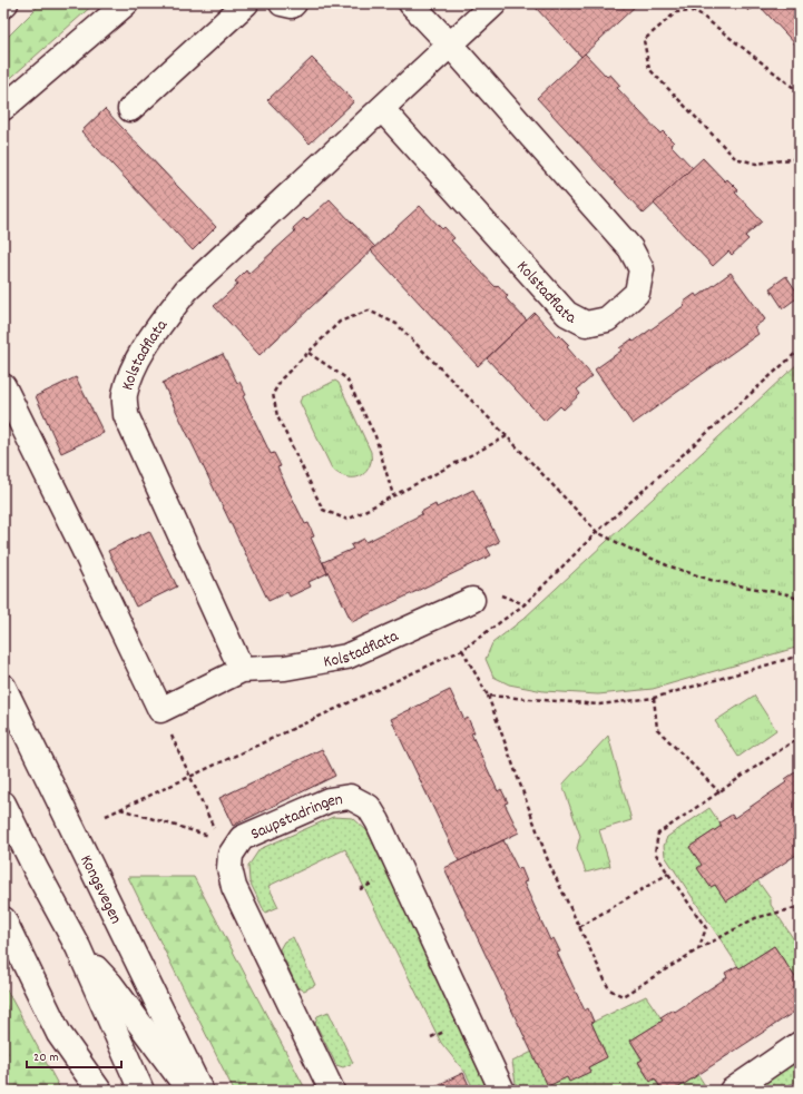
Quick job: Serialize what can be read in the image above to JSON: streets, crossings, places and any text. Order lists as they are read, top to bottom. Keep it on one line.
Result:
{"streets":{"street":["Kolstadflata","Saupstadringen","Kongsvegen"]},"scale_bar":"20 m"}
